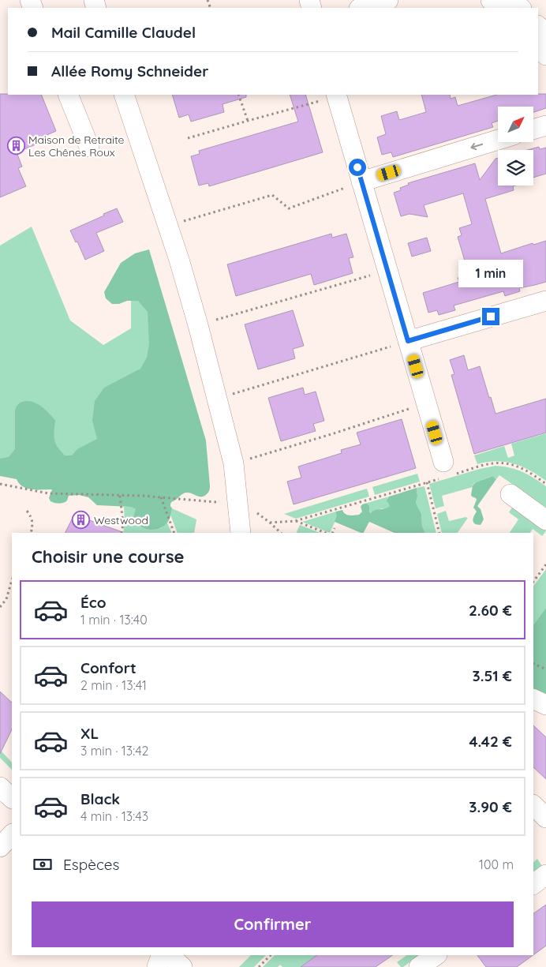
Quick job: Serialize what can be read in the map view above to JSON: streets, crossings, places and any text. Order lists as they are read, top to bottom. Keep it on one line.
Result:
{"places":{"building":["Maison de Retraite Les Chênes Roux","Westwood"]},"north":"top right","page":{"banner":["Mail Camille Claudel","Allée Romy Schneider"],"bubble":"1 min","heading":"Choisir une course","list":[{"name":"Éco","note":"1 min · 13:40","value":"2.60 €"},{"name":"Confort","note":"2 min · 13:41","value":"3.51 €"},{"name":"XL","note":"3 min · 13:42","value":"4.42 €"},{"name":"Black","note":"4 min · 13:43","value":"3.90 €"}],"pay":["Espèces","100 m"],"buttons":"Confirmer"}}
